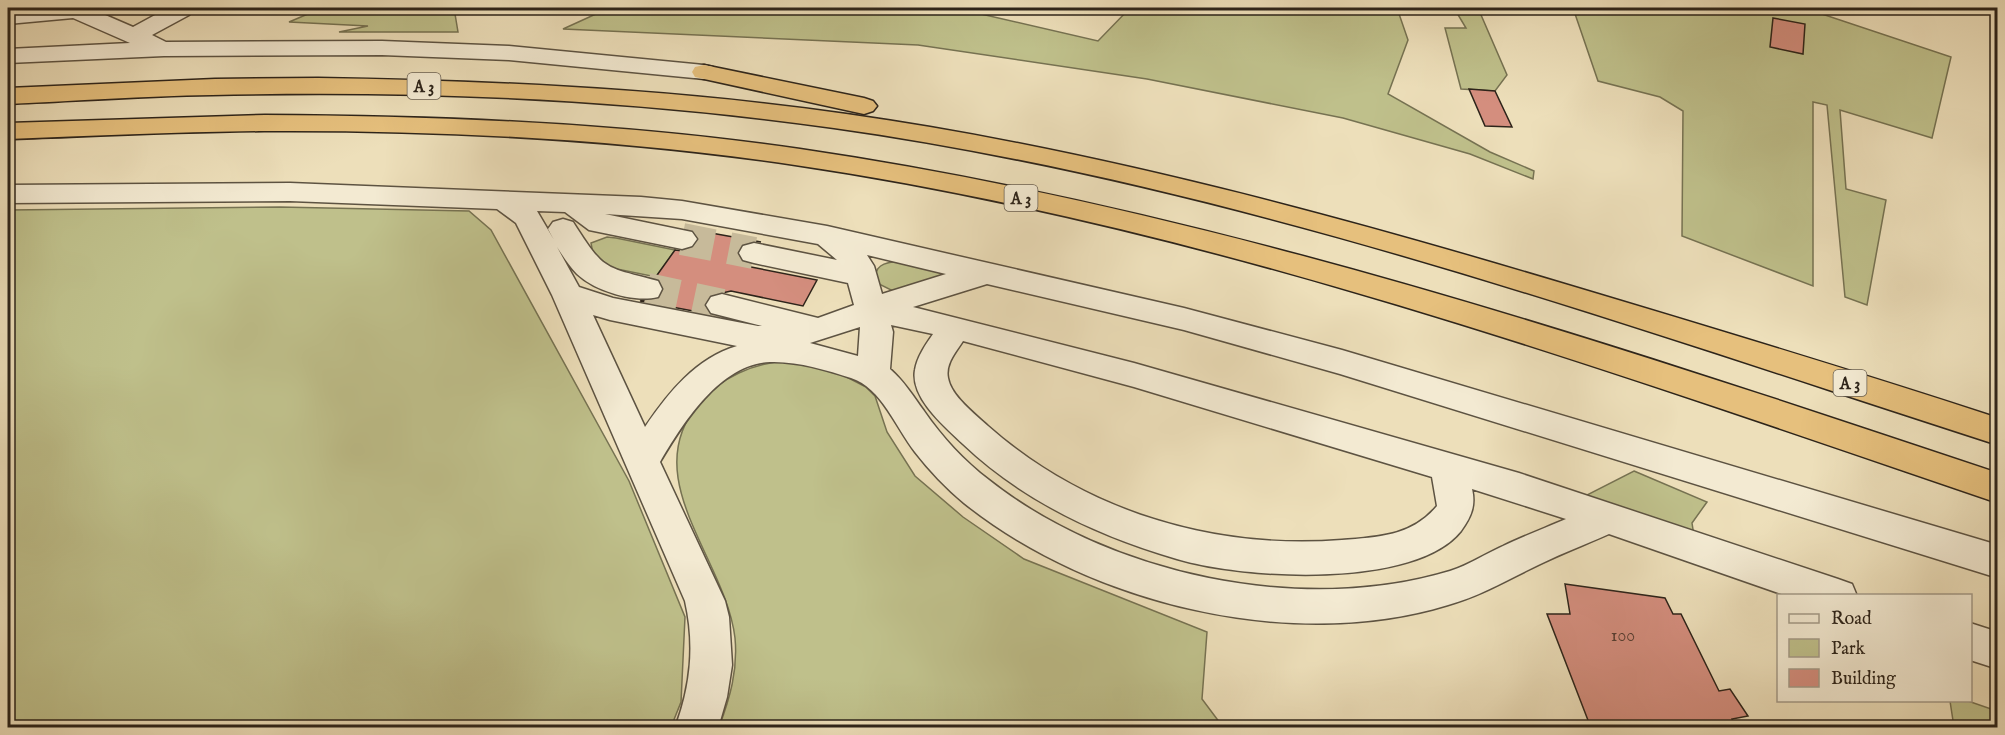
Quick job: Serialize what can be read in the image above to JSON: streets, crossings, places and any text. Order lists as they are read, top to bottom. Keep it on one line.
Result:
{"streets":{"highway":["A 3"]},"house_numbers":["100"],"legend":["Road","Park","Building"]}
